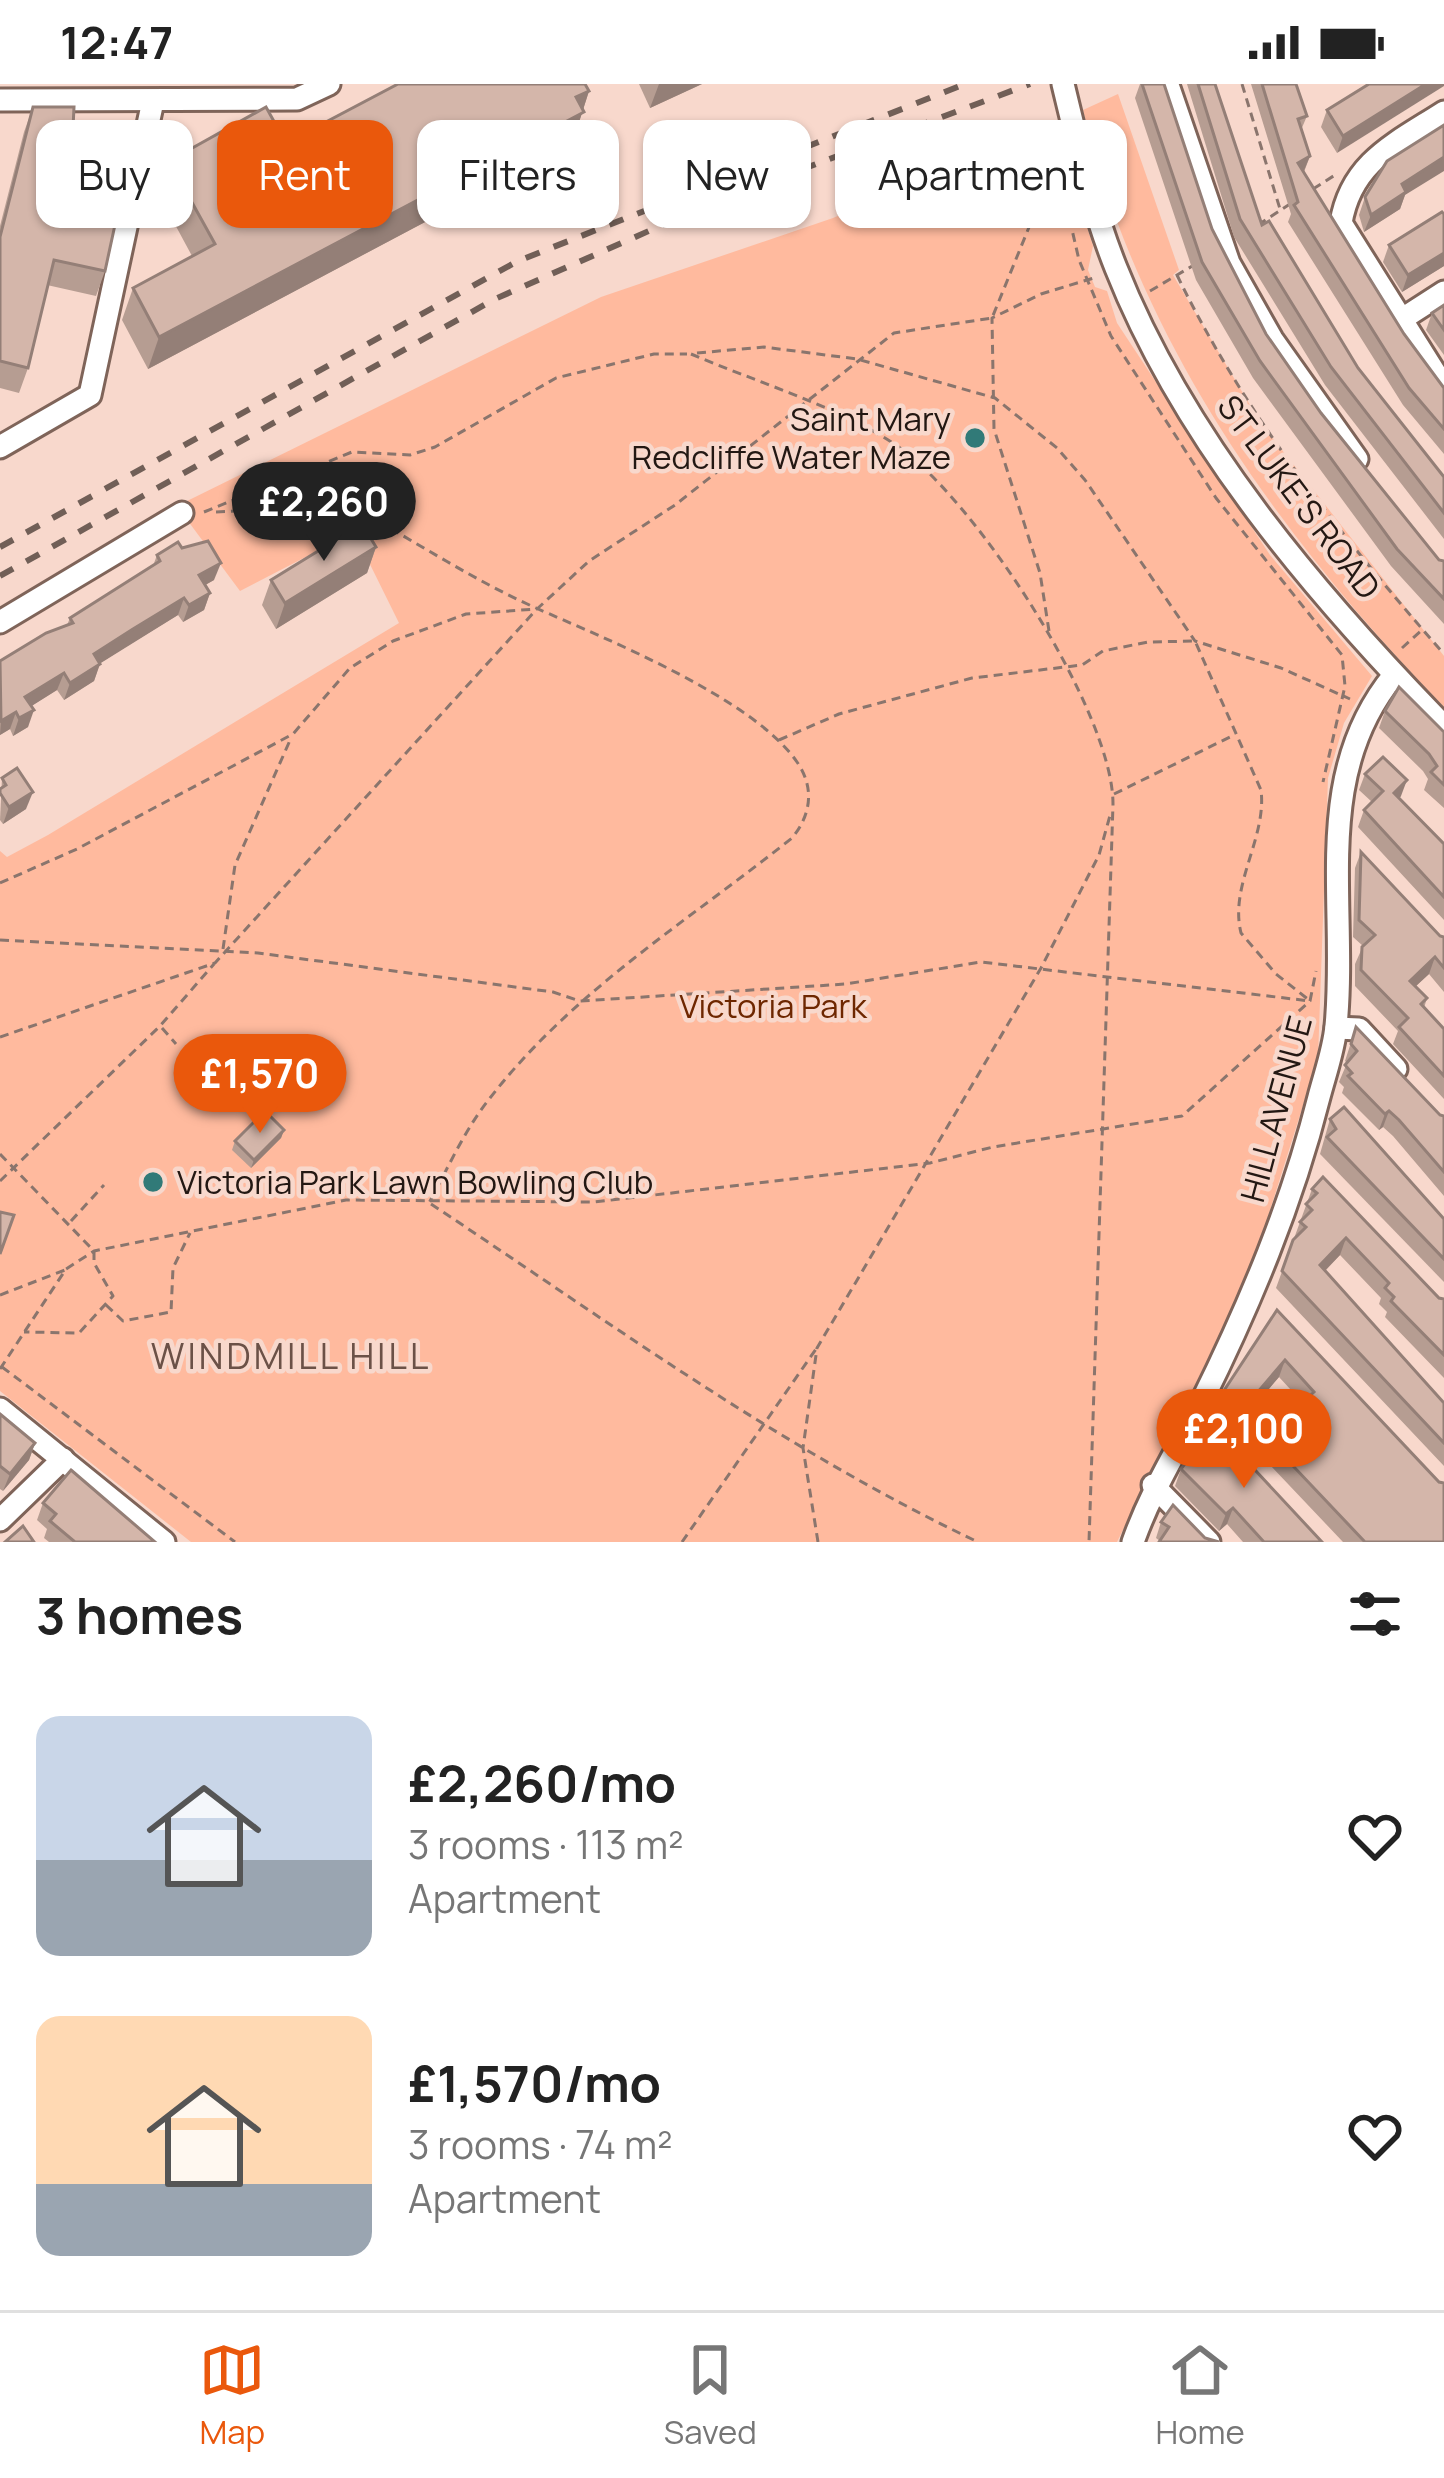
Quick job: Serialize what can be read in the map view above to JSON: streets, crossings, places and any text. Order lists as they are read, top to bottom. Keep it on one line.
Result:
{"streets":{"street":["ST LUKE'S ROAD","HILL AVENUE"]},"crossings":[["ST LUKE'S ROAD","HILL AVENUE"]],"districts":["WINDMILL HILL"],"parks":["Victoria Park"],"places":["Saint Mary Redcliffe Water Maze","Victoria Park Lawn Bowling Club"],"page":{"status":"12:47","chip":["Buy","Rent","Filters","New","Apartment"],"price":["£2,260","£1,570","£2,100"],"heading":"3 homes","list":[{"name":"£2,260/mo","note":"3 rooms · 113 m² · Apartment"},{"name":"£1,570/mo","note":"3 rooms · 74 m² · Apartment"}],"tabs":["Map","Saved","Home"]}}
